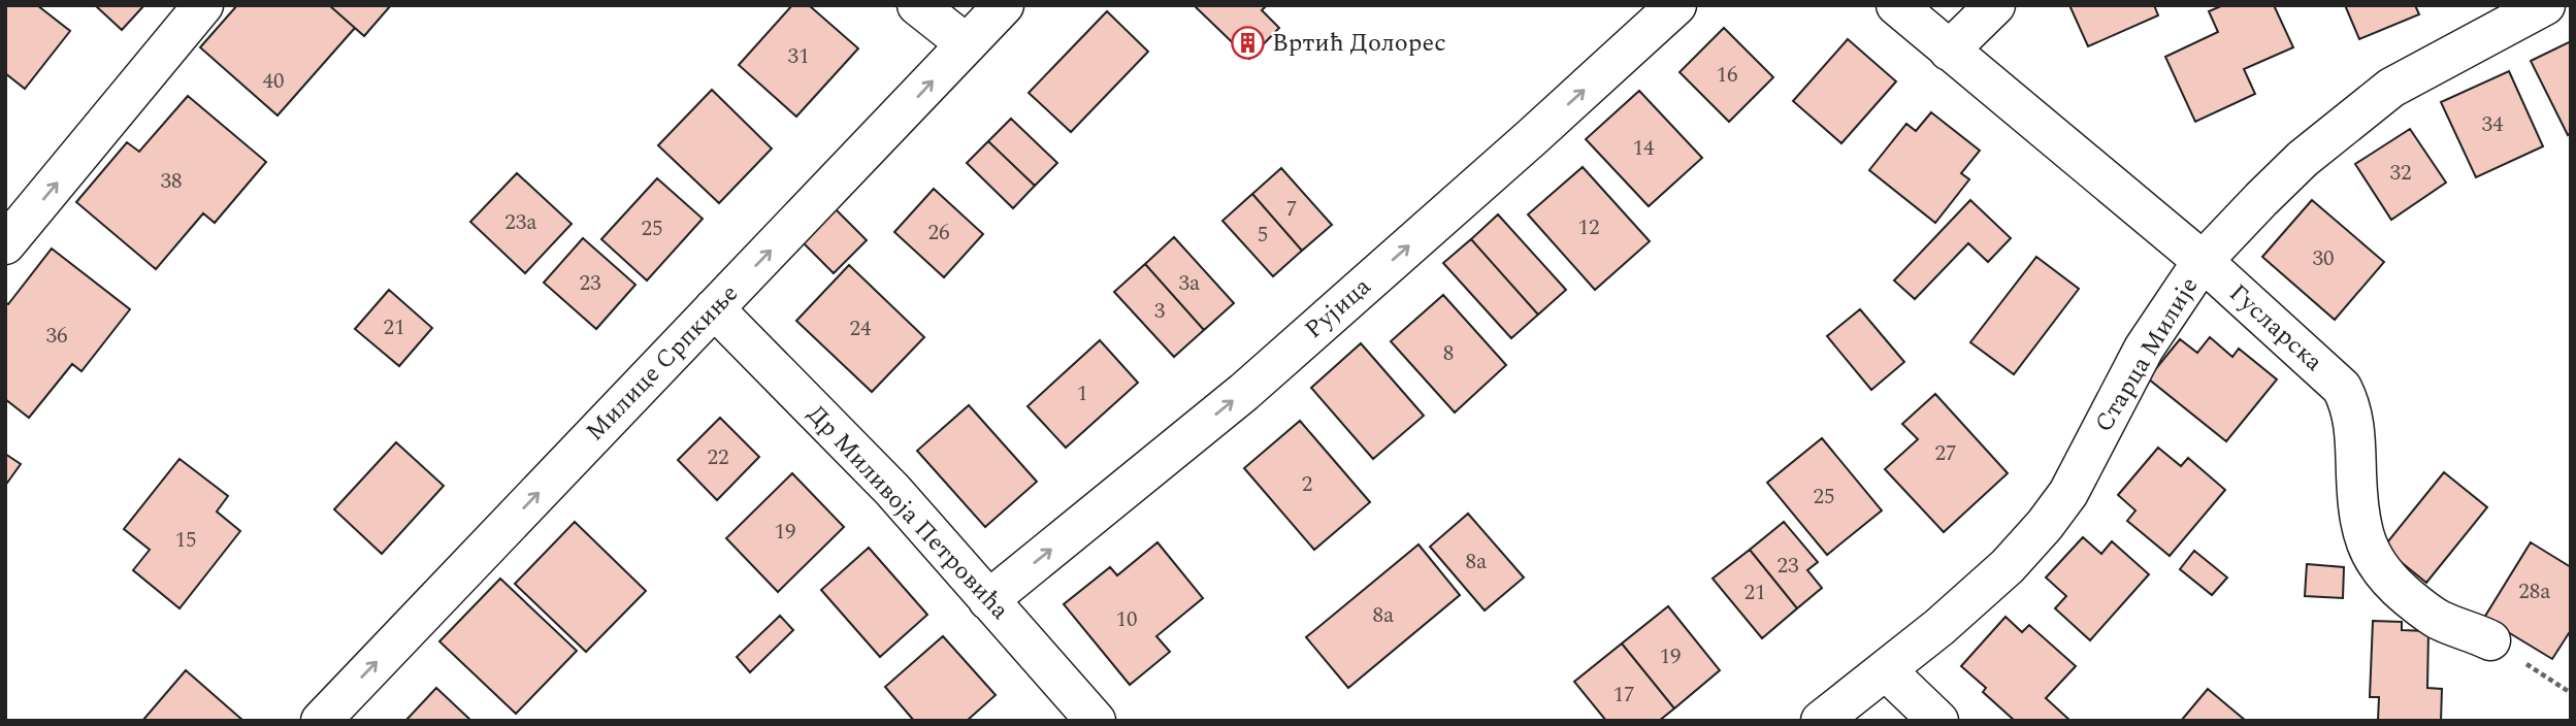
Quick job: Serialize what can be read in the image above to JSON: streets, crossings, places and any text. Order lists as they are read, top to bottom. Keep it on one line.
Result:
{"streets":{"street":["Рујица","Гусларска","Старца Милије","Милице Српкиње","Др Миливоја Петровића"]},"crossings":[["Рујица","Др Миливоја Петровића"],["Гусларска","Старца Милије"],["Милице Српкиње","Др Миливоја Петровића"]],"one_way":["Рујица","Милице Српкиње"],"places":{"building":["Вртић Долорес"]},"house_numbers":["31","16","40","34","14","32","38","7","23a","12","25","26","5","30","23","3a","3","21","24","36","8","1","27","22","2","25","19","15","8a","23","28a","21","8a","10","19","17"]}
